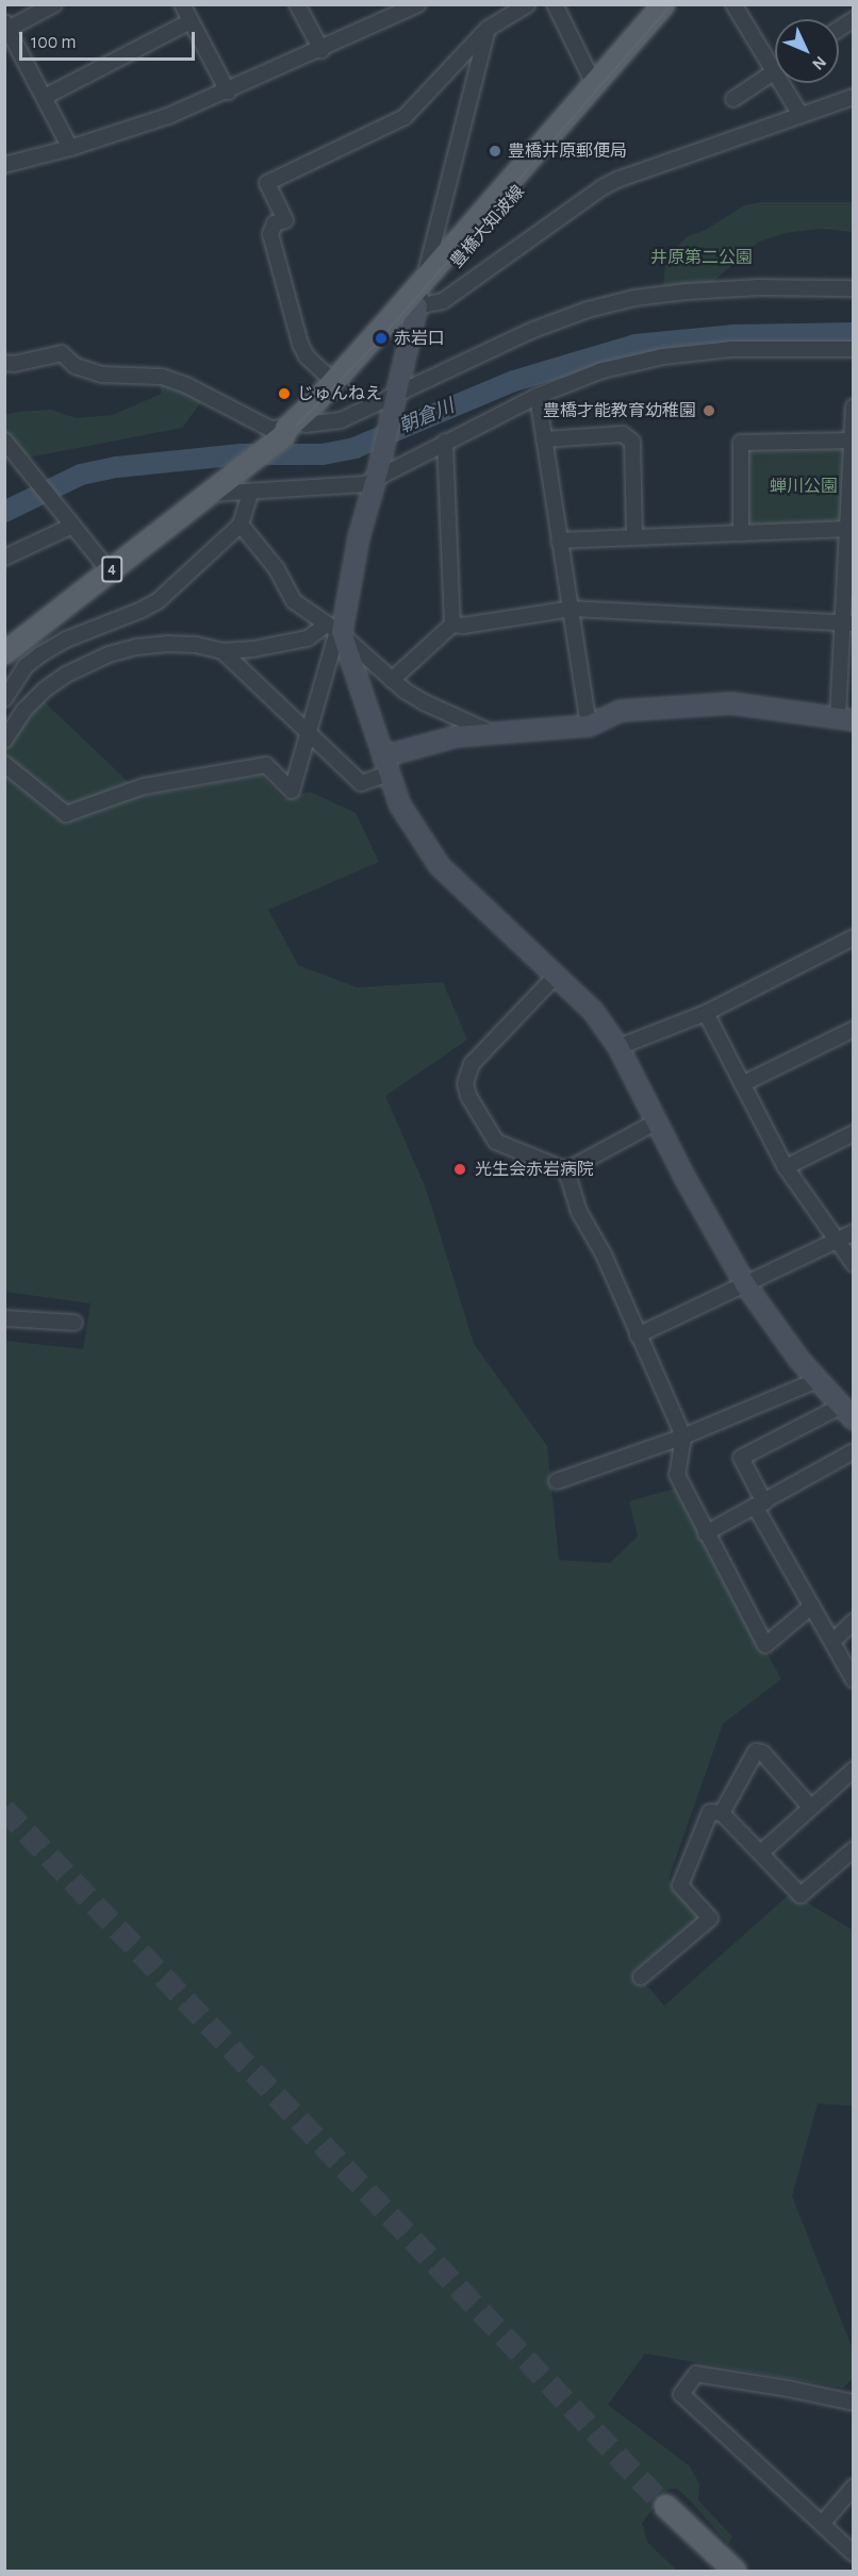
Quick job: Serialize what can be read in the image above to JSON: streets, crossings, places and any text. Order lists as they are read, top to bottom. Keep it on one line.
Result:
{"streets":{"main road":["豊橋大知波線","4"]},"water":["朝倉川"],"parks":["井原第二公園","蝉川公園"],"places":["豊橋井原郵便局","赤岩口","じゅんねえ","豊橋才能教育幼稚園","光生会赤岩病院"],"scale_bar":"100 m","north":"bottom right"}
